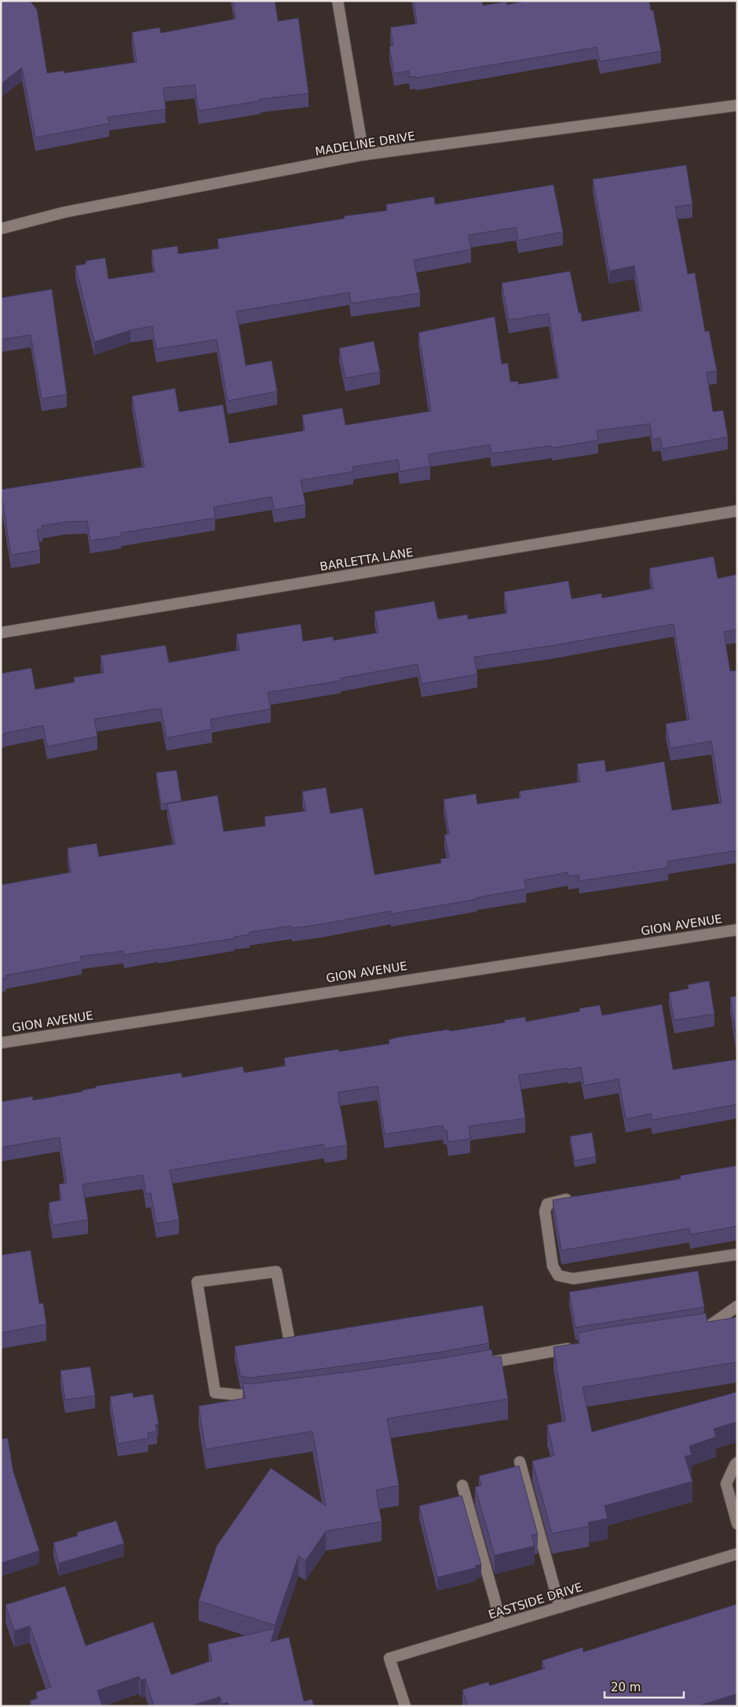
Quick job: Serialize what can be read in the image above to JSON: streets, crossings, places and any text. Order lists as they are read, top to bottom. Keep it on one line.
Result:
{"streets":{"street":["MADELINE DRIVE","BARLETTA LANE","GION AVENUE","EASTSIDE DRIVE"]},"scale_bar":"20 m"}
